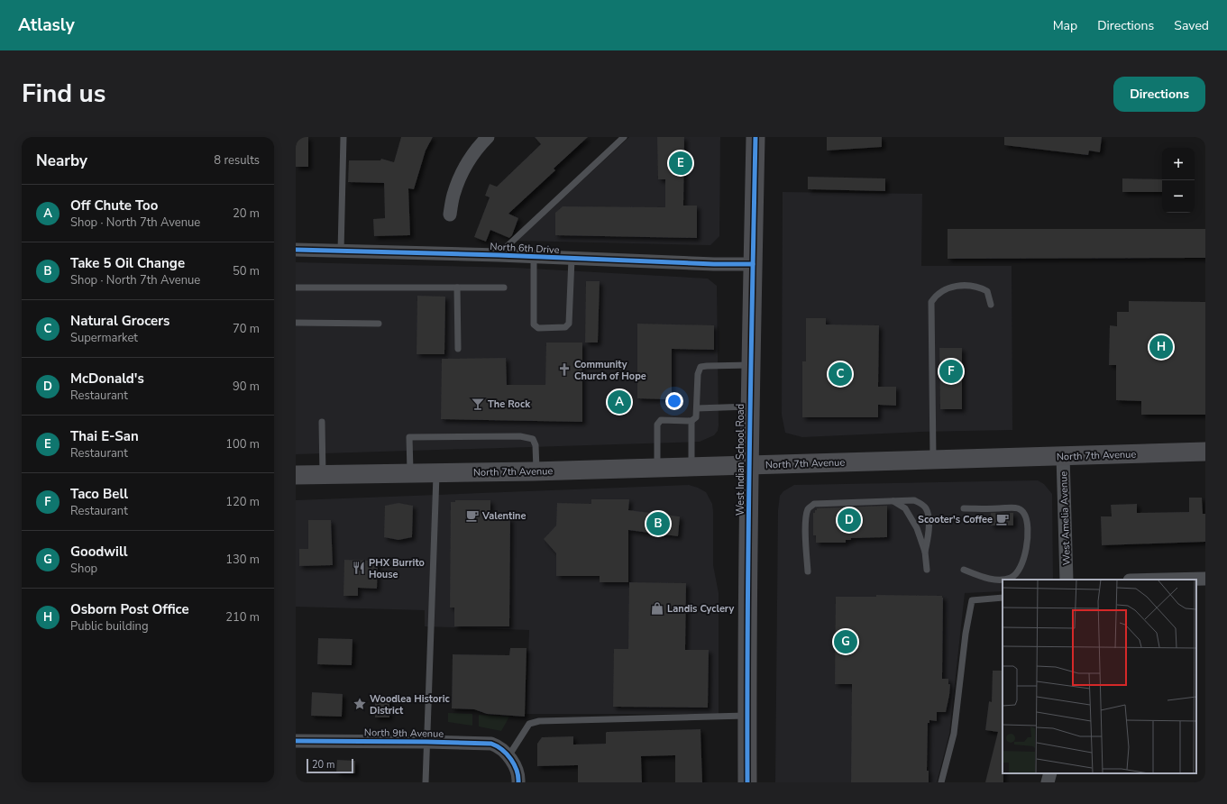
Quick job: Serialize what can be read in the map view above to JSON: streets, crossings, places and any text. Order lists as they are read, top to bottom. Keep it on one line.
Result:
{"streets":{"main road":["North 7th Avenue","West Indian School Road"],"street":["North 6th Drive","West Amelia Avenue","North 9th Avenue"]},"crossings":[["North 6th Drive","West Indian School Road"],["North 7th Avenue","West Indian School Road"],["North 7th Avenue","West Amelia Avenue"]],"places":{"church":["Community Church of Hope"],"bar":["The Rock"],"cafe":["Valentine","Scooter's Coffee"],"restaurant":["PHX Burrito House"],"shop":["Landis Cyclery"],"place":["Woodlea Historic District"]},"scale_bar":"20 m","page":{"header":"Atlasly","nav":["Map","Directions","Saved"],"title":"Find us","buttons":"Directions","heading":["Nearby","8 results"],"map_buttons":["+","−"],"pins":["E","H","F","C","A","D","B","G"],"list":[{"mark":"A","name":"Off Chute Too","note":"Shop · North 7th Avenue","value":"20 m"},{"mark":"B","name":"Take 5 Oil Change","note":"Shop · North 7th Avenue","value":"50 m"},{"mark":"C","name":"Natural Grocers","note":"Supermarket","value":"70 m"},{"mark":"D","name":"McDonald's","note":"Restaurant","value":"90 m"},{"mark":"E","name":"Thai E-San","note":"Restaurant","value":"100 m"},{"mark":"F","name":"Taco Bell","note":"Restaurant","value":"120 m"},{"mark":"G","name":"Goodwill","note":"Shop","value":"130 m"},{"mark":"H","name":"Osborn Post Office","note":"Public building","value":"210 m"}],"scale":"20 m"}}
